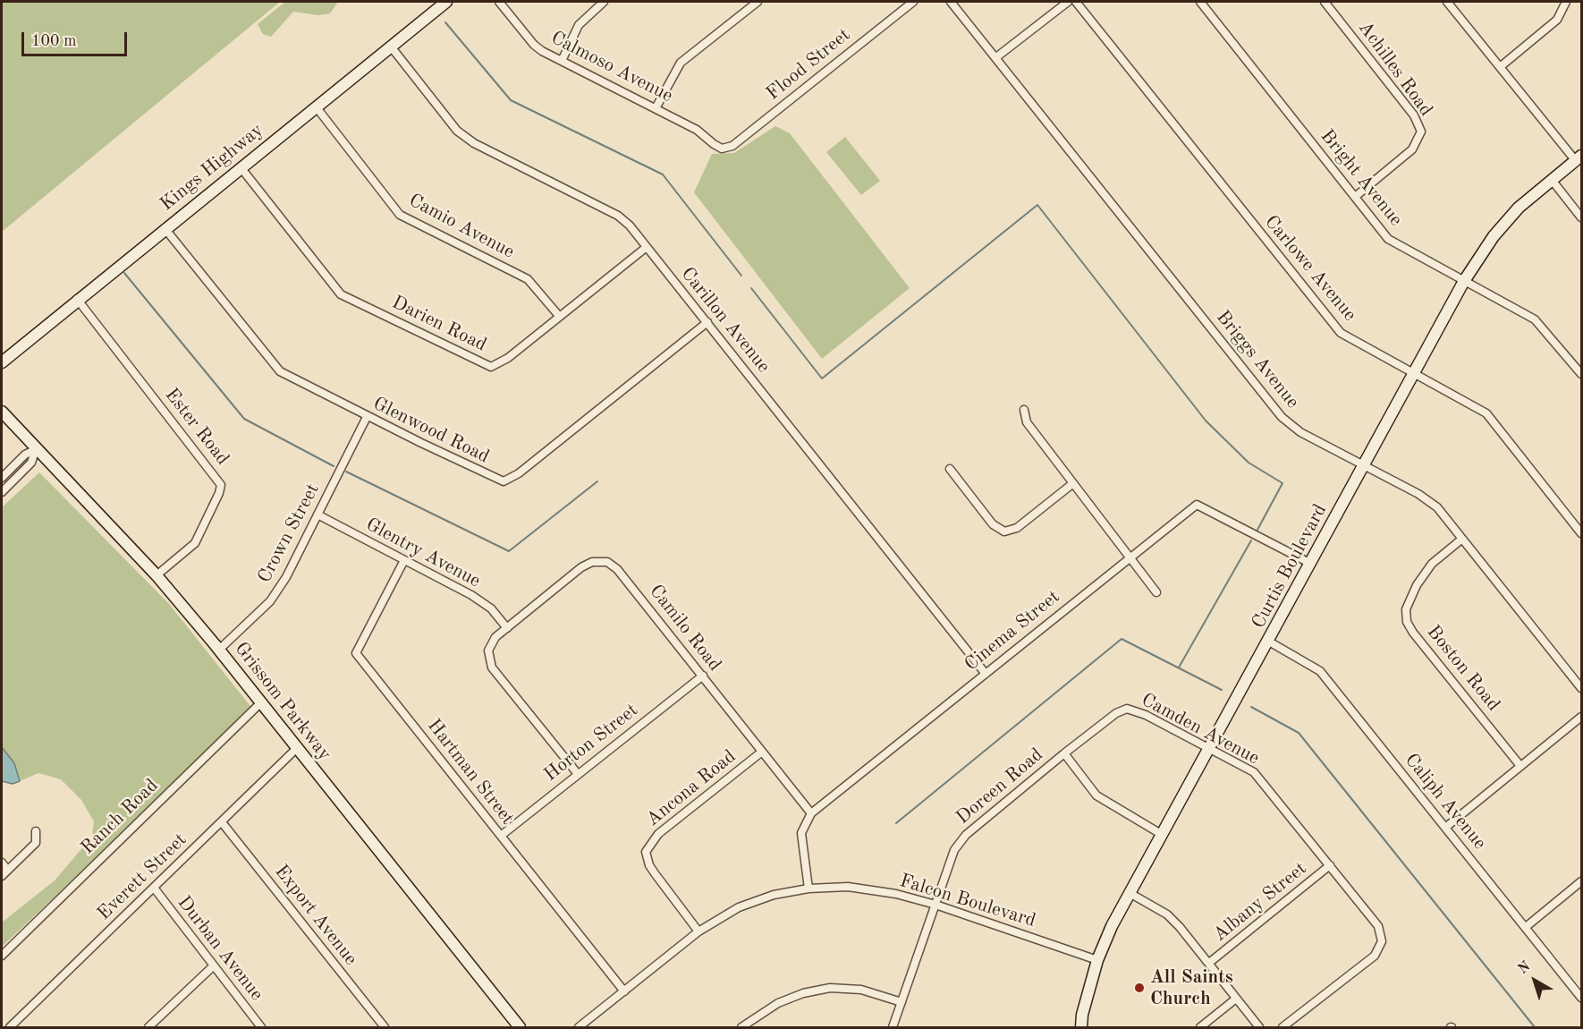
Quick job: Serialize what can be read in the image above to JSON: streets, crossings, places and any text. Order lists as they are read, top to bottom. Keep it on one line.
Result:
{"streets":{"street":["Flood Street","Calmoso Avenue","Achilles Road","Kings Highway","Bright Avenue","Camio Avenue","Carlowe Avenue","Carillon Avenue","Darien Road","Briggs Avenue","Ester Road","Glenwood Road","Crown Street","Glentry Avenue","Curtis Boulevard","Camilo Road","Cinema Street","Boston Road","Grissom Parkway","Camden Avenue","Horton Street","Hartman Street","Doreen Road","Ancona Road","Caliph Avenue","Ranch Road","Everett Street","Falcon Boulevard","Albany Street","Export Avenue","Durban Avenue"]},"crossings":[["Flood Street","Calmoso Avenue"],["Achilles Road","Bright Avenue"],["Kings Highway","Camio Avenue"],["Kings Highway","Carillon Avenue"],["Kings Highway","Darien Road"],["Kings Highway","Ester Road"],["Kings Highway","Glenwood Road"],["Bright Avenue","Curtis Boulevard"],["Camio Avenue","Darien Road"],["Carlowe Avenue","Curtis Boulevard"],["Carillon Avenue","Darien Road"],["Carillon Avenue","Glenwood Road"],["Carillon Avenue","Cinema Street"],["Briggs Avenue","Curtis Boulevard"],["Briggs Avenue","Boston Road"],["Ester Road","Grissom Parkway"],["Glenwood Road","Crown Street"],["Crown Street","Glentry Avenue"],["Crown Street","Grissom Parkway"],["Glentry Avenue","Camilo Road"],["Glentry Avenue","Hartman Street"],["Curtis Boulevard","Cinema Street"],["Curtis Boulevard","Camden Avenue"],["Curtis Boulevard","Caliph Avenue"],["Curtis Boulevard","Falcon Boulevard"],["Camilo Road","Cinema Street"],["Camilo Road","Horton Street"],["Camilo Road","Ancona Road"],["Grissom Parkway","Ranch Road"],["Grissom Parkway","Everett Street"],["Camden Avenue","Doreen Road"],["Camden Avenue","Albany Street"],["Horton Street","Hartman Street"],["Hartman Street","Falcon Boulevard"],["Doreen Road","Falcon Boulevard"],["Ancona Road","Falcon Boulevard"],["Everett Street","Export Avenue"],["Everett Street","Durban Avenue"]],"places":["All Saints Church"],"scale_bar":"100 m","north":"top left"}
